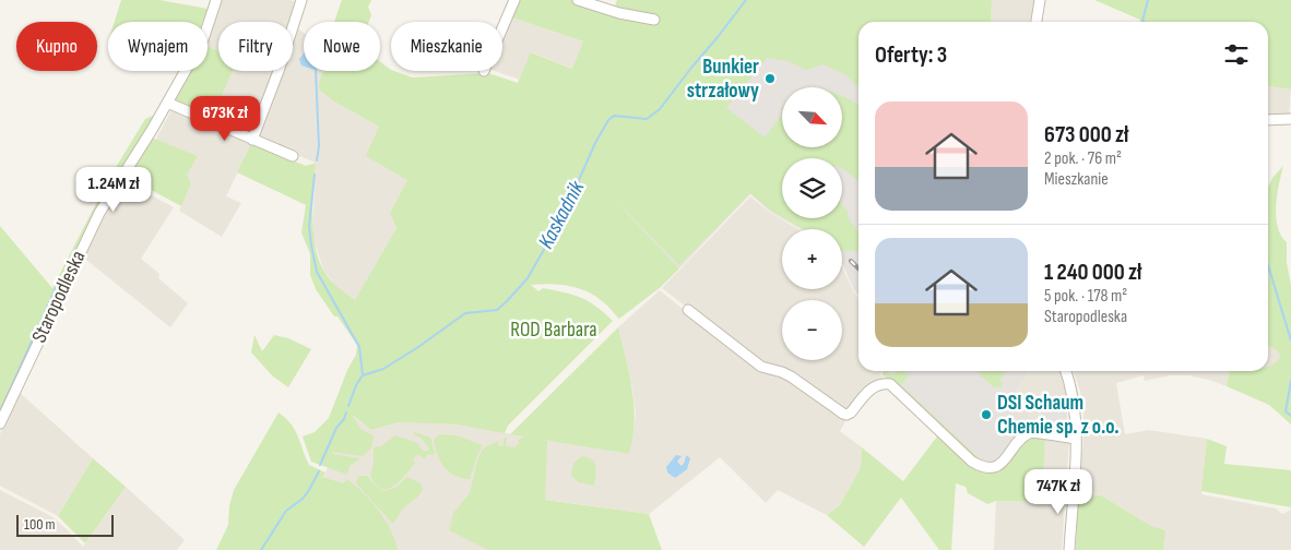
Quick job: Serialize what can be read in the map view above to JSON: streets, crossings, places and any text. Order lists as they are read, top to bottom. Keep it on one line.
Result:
{"streets":{"street":["Staropodleska"]},"water":["Kaskadnik"],"parks":["ROD Barbara"],"places":["Bunkier strzałowy","DSI Schaum Chemie sp. z o.o."],"scale_bar":"100 m","north":"bottom right","page":{"chip":["Kupno","Wynajem","Filtry","Nowe","Mieszkanie"],"heading":"Oferty: 3","map_buttons":["+","−"],"list":[{"name":"673 000 zł","note":"2 pok. · 76 m² · Mieszkanie"},{"name":"1 240 000 zł","note":"5 pok. · 178 m² · Staropodleska"}],"price":["673K zł","1.24M zł","747K zł"],"scale":"100 m"}}
